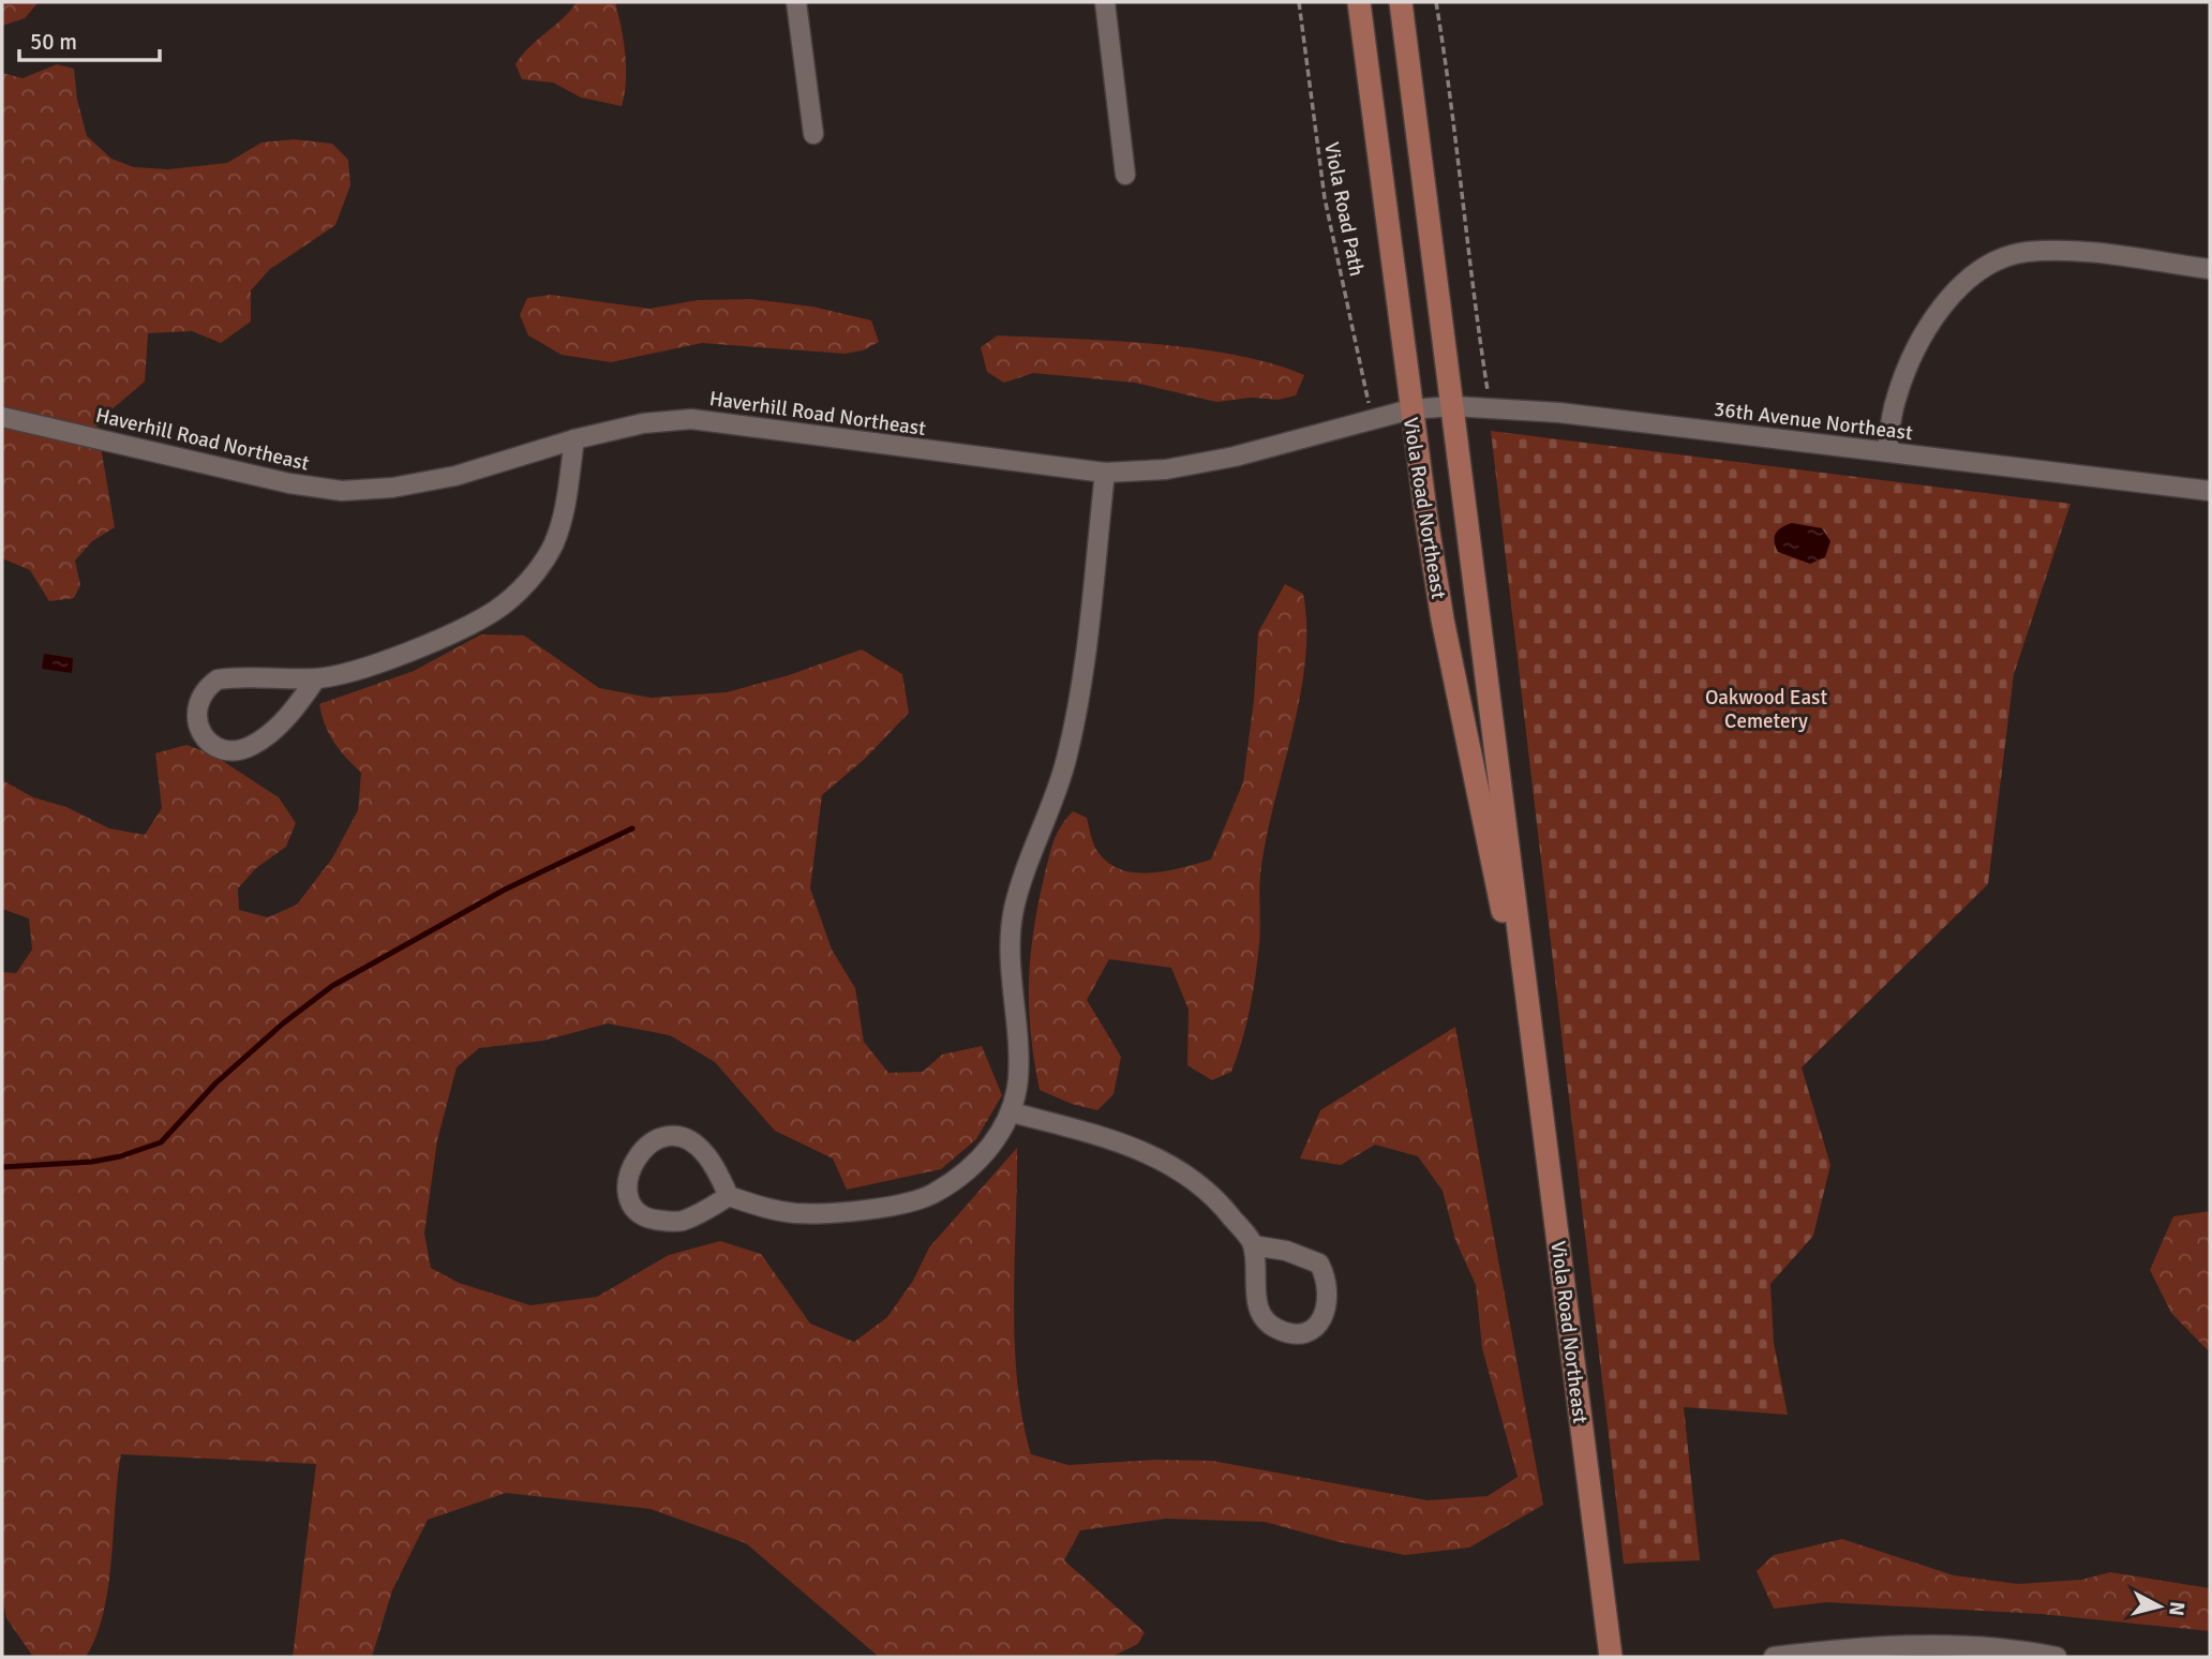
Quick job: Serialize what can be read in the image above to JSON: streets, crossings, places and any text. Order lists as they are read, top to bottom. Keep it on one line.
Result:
{"streets":{"main road":["Viola Road Northeast"],"street":["Haverhill Road Northeast","36th Avenue Northeast"],"path":["Viola Road Path"]},"crossings":[["Viola Road Path","Haverhill Road Northeast"],["Haverhill Road Northeast","36th Avenue Northeast"],["Haverhill Road Northeast","Viola Road Northeast"],["36th Avenue Northeast","Viola Road Northeast"]],"parks":["Oakwood East Cemetery"],"scale_bar":"50 m","north":"right"}
